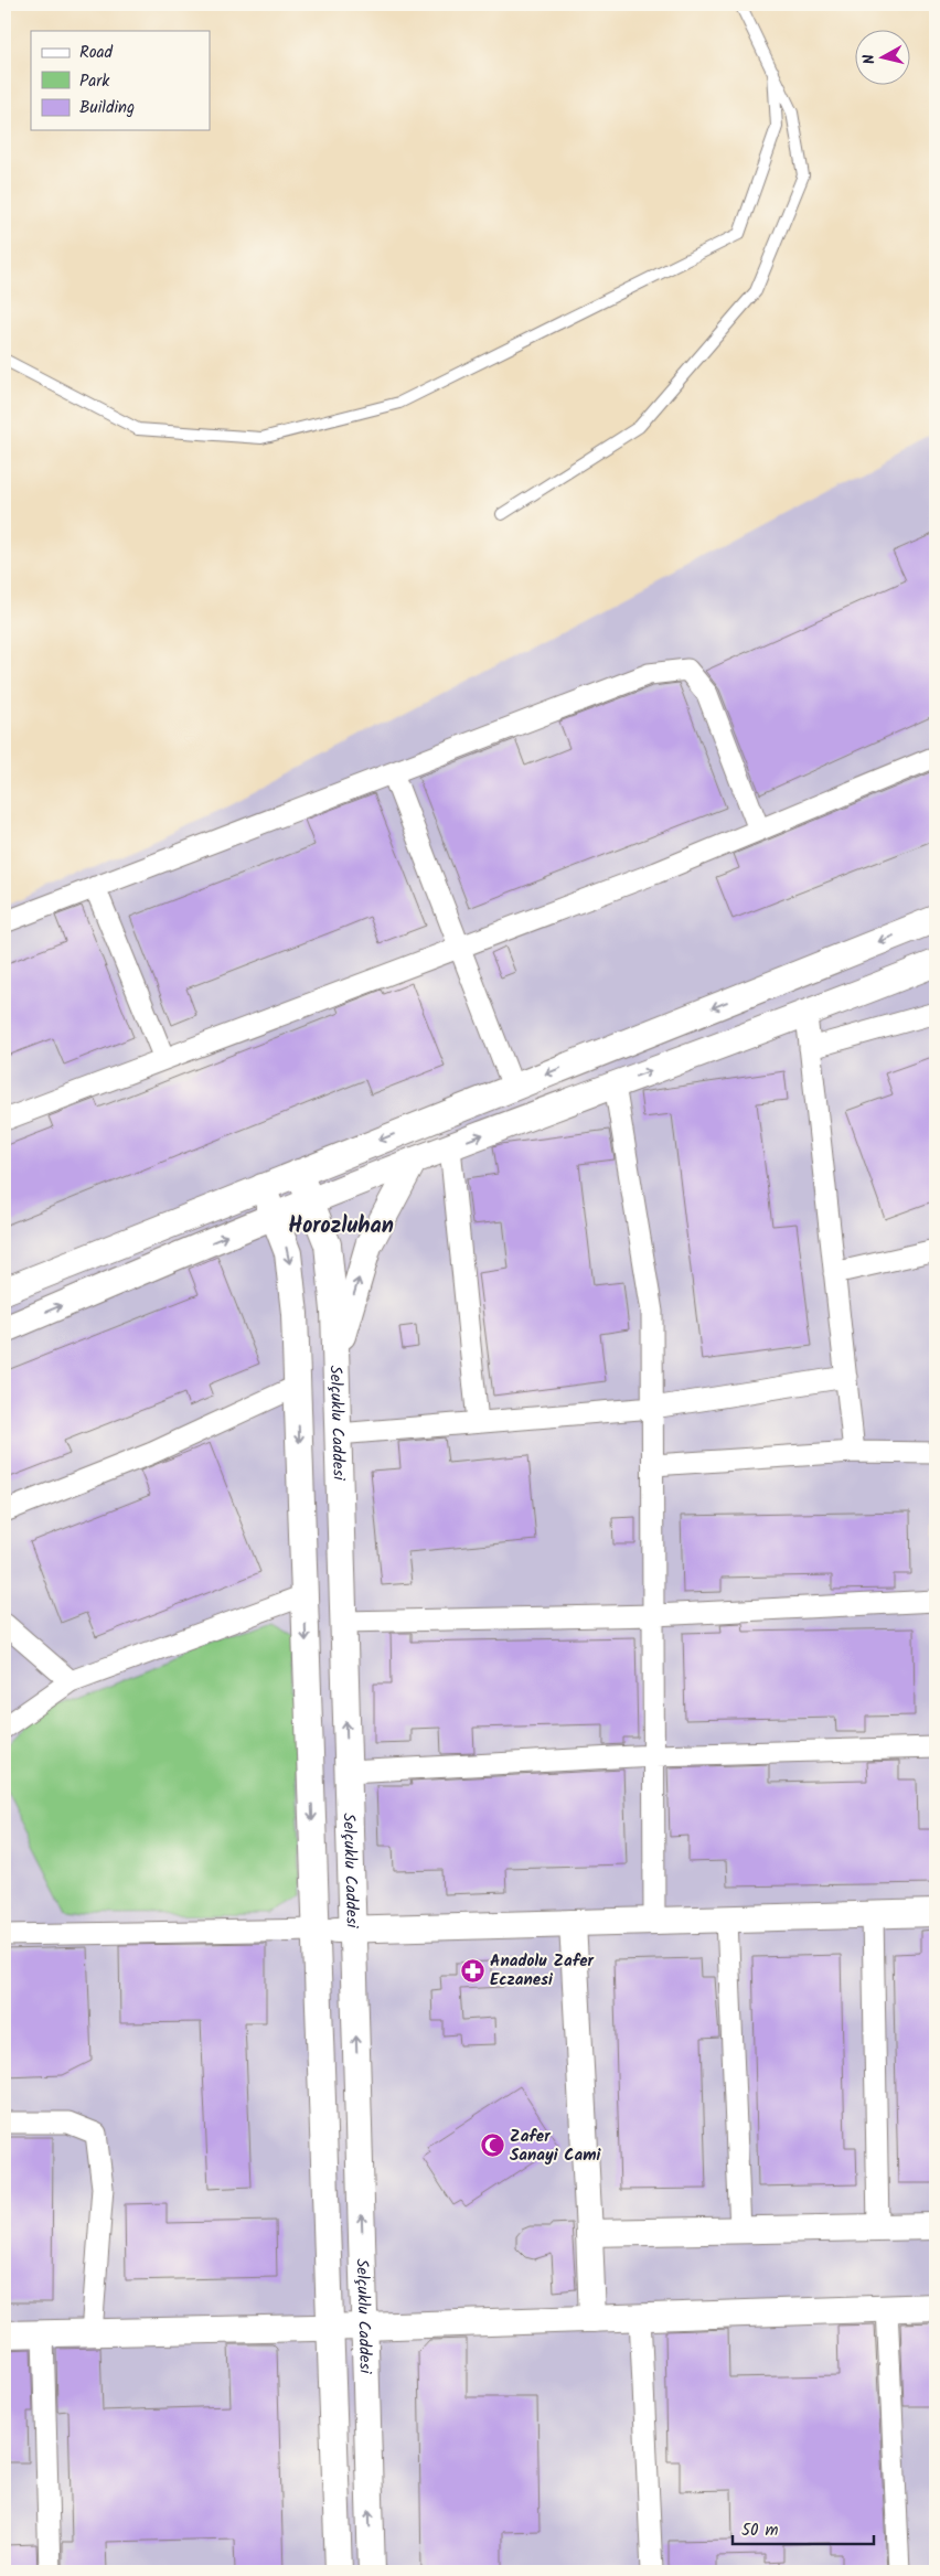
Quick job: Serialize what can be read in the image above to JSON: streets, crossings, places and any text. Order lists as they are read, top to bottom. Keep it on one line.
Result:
{"streets":{"street":["Selçuklu Caddesi"]},"districts":["Horozluhan"],"places":{"pharmacy":["Anadolu Zafer Eczanesi"],"mosque":["Zafer Sanayi Cami"]},"legend":["Road","Park","Building"],"scale_bar":"50 m","north":"left"}
